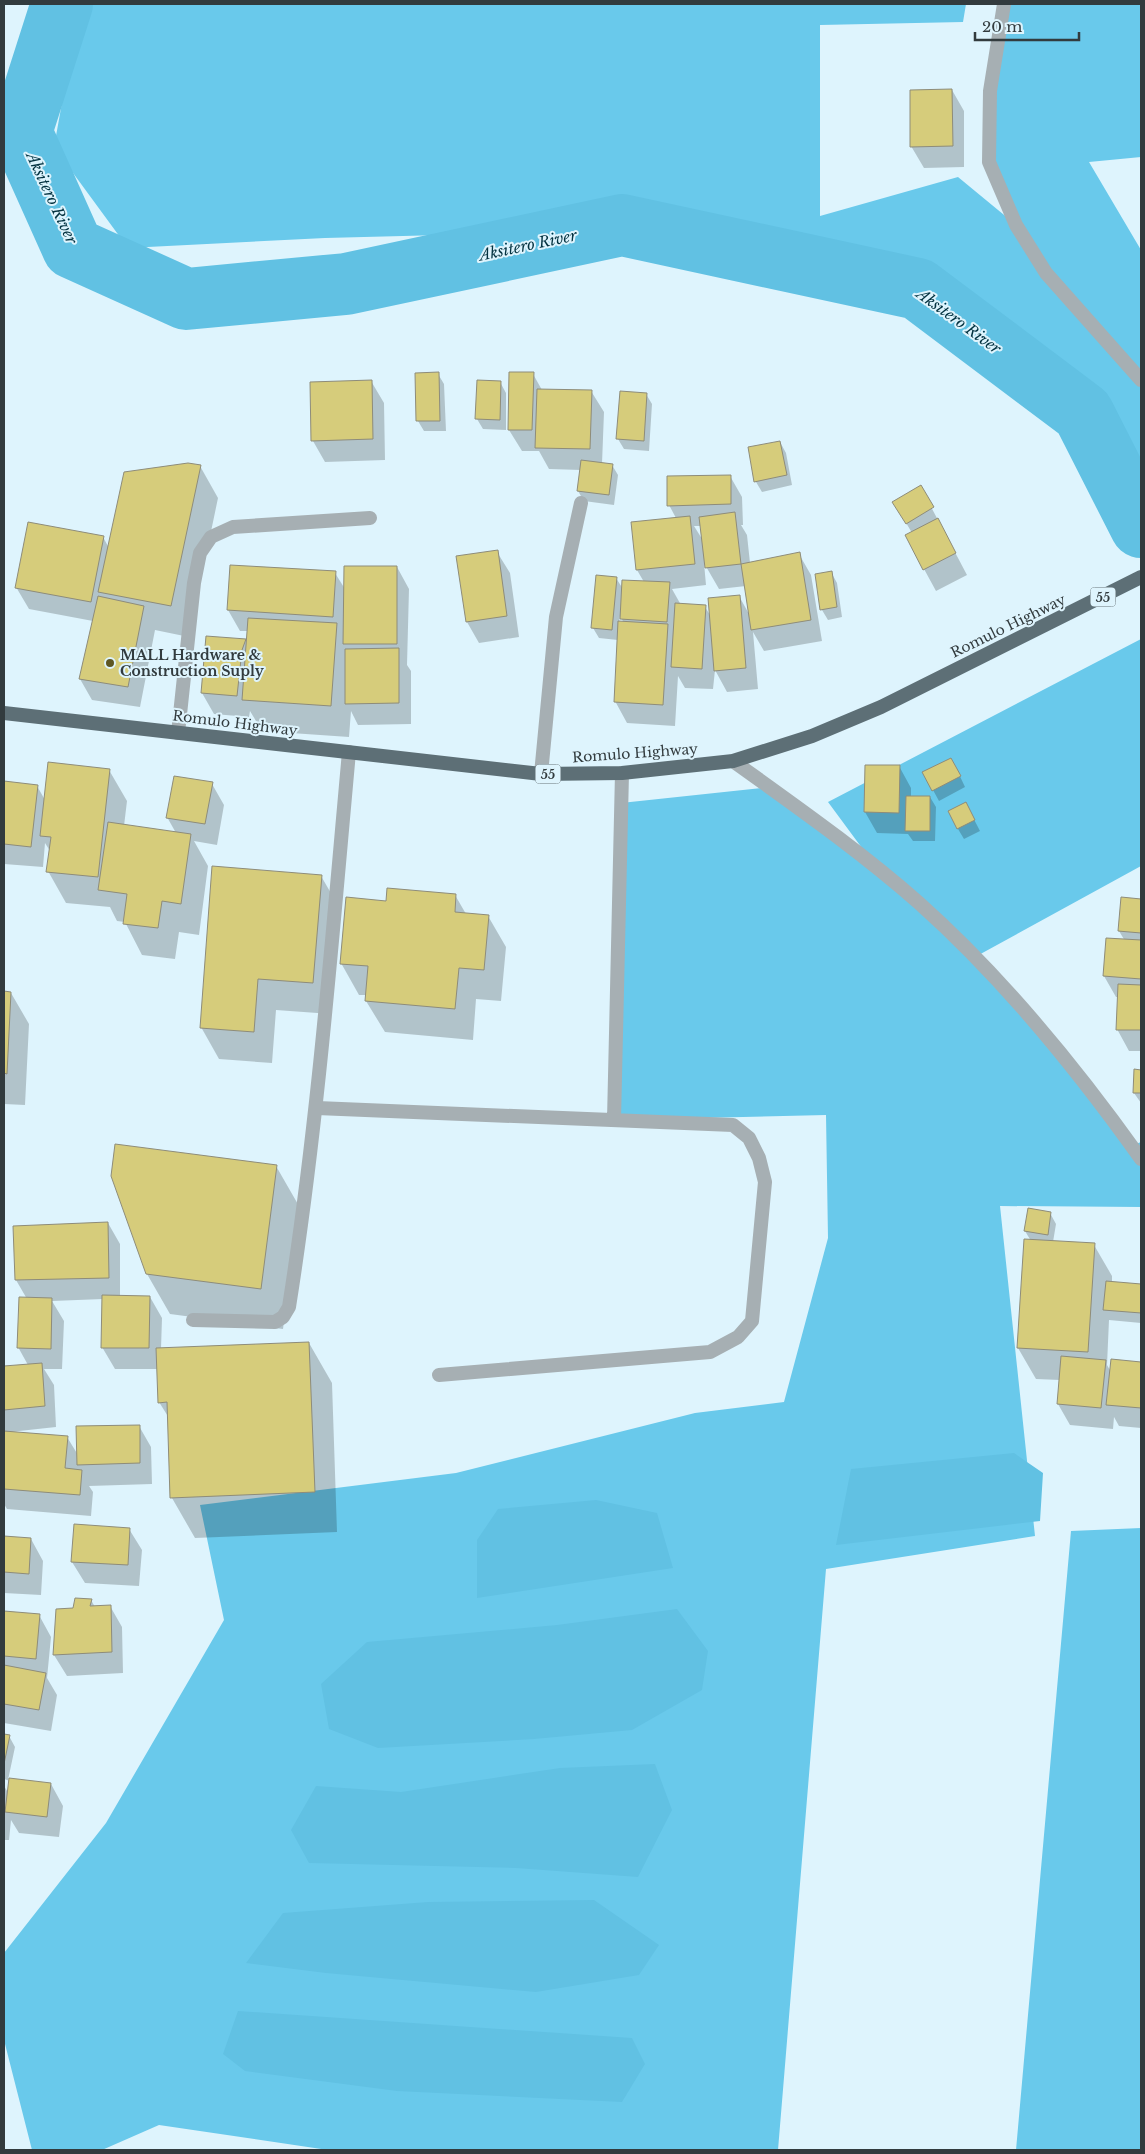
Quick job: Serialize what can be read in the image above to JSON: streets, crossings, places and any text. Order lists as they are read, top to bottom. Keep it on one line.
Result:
{"streets":{"highway":["55","Romulo Highway"]},"water":["Aksitero River"],"places":["MALL Hardware & Construction Suply"],"scale_bar":"20 m"}
